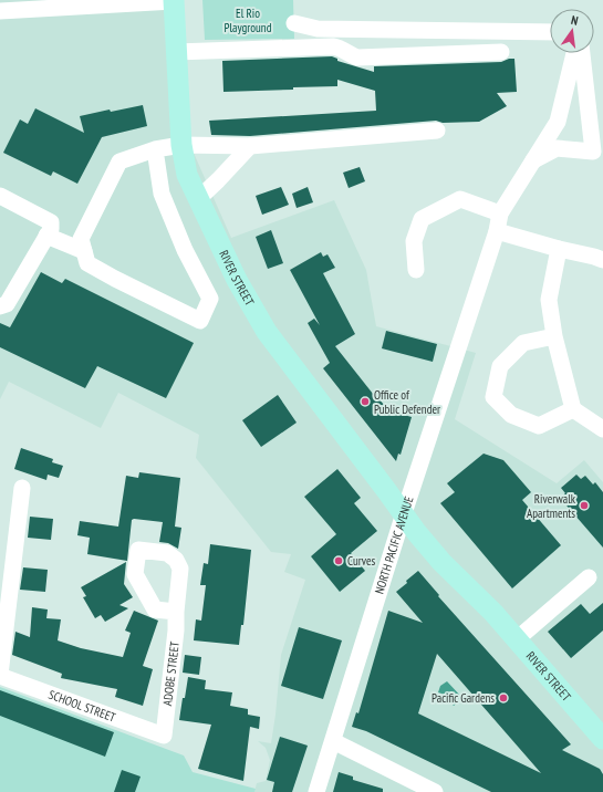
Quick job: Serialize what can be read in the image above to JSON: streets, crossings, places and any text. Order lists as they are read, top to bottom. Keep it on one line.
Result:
{"streets":{"main road":["RIVER STREET"],"street":["NORTH PACIFIC AVENUE","ADOBE STREET","SCHOOL STREET"]},"crossings":[["RIVER STREET","NORTH PACIFIC AVENUE"],["ADOBE STREET","SCHOOL STREET"]],"parks":["El Rio Playground"],"places":["Office of Public Defender","Riverwalk Apartments","Curves","Pacific Gardens"],"north":"top"}
